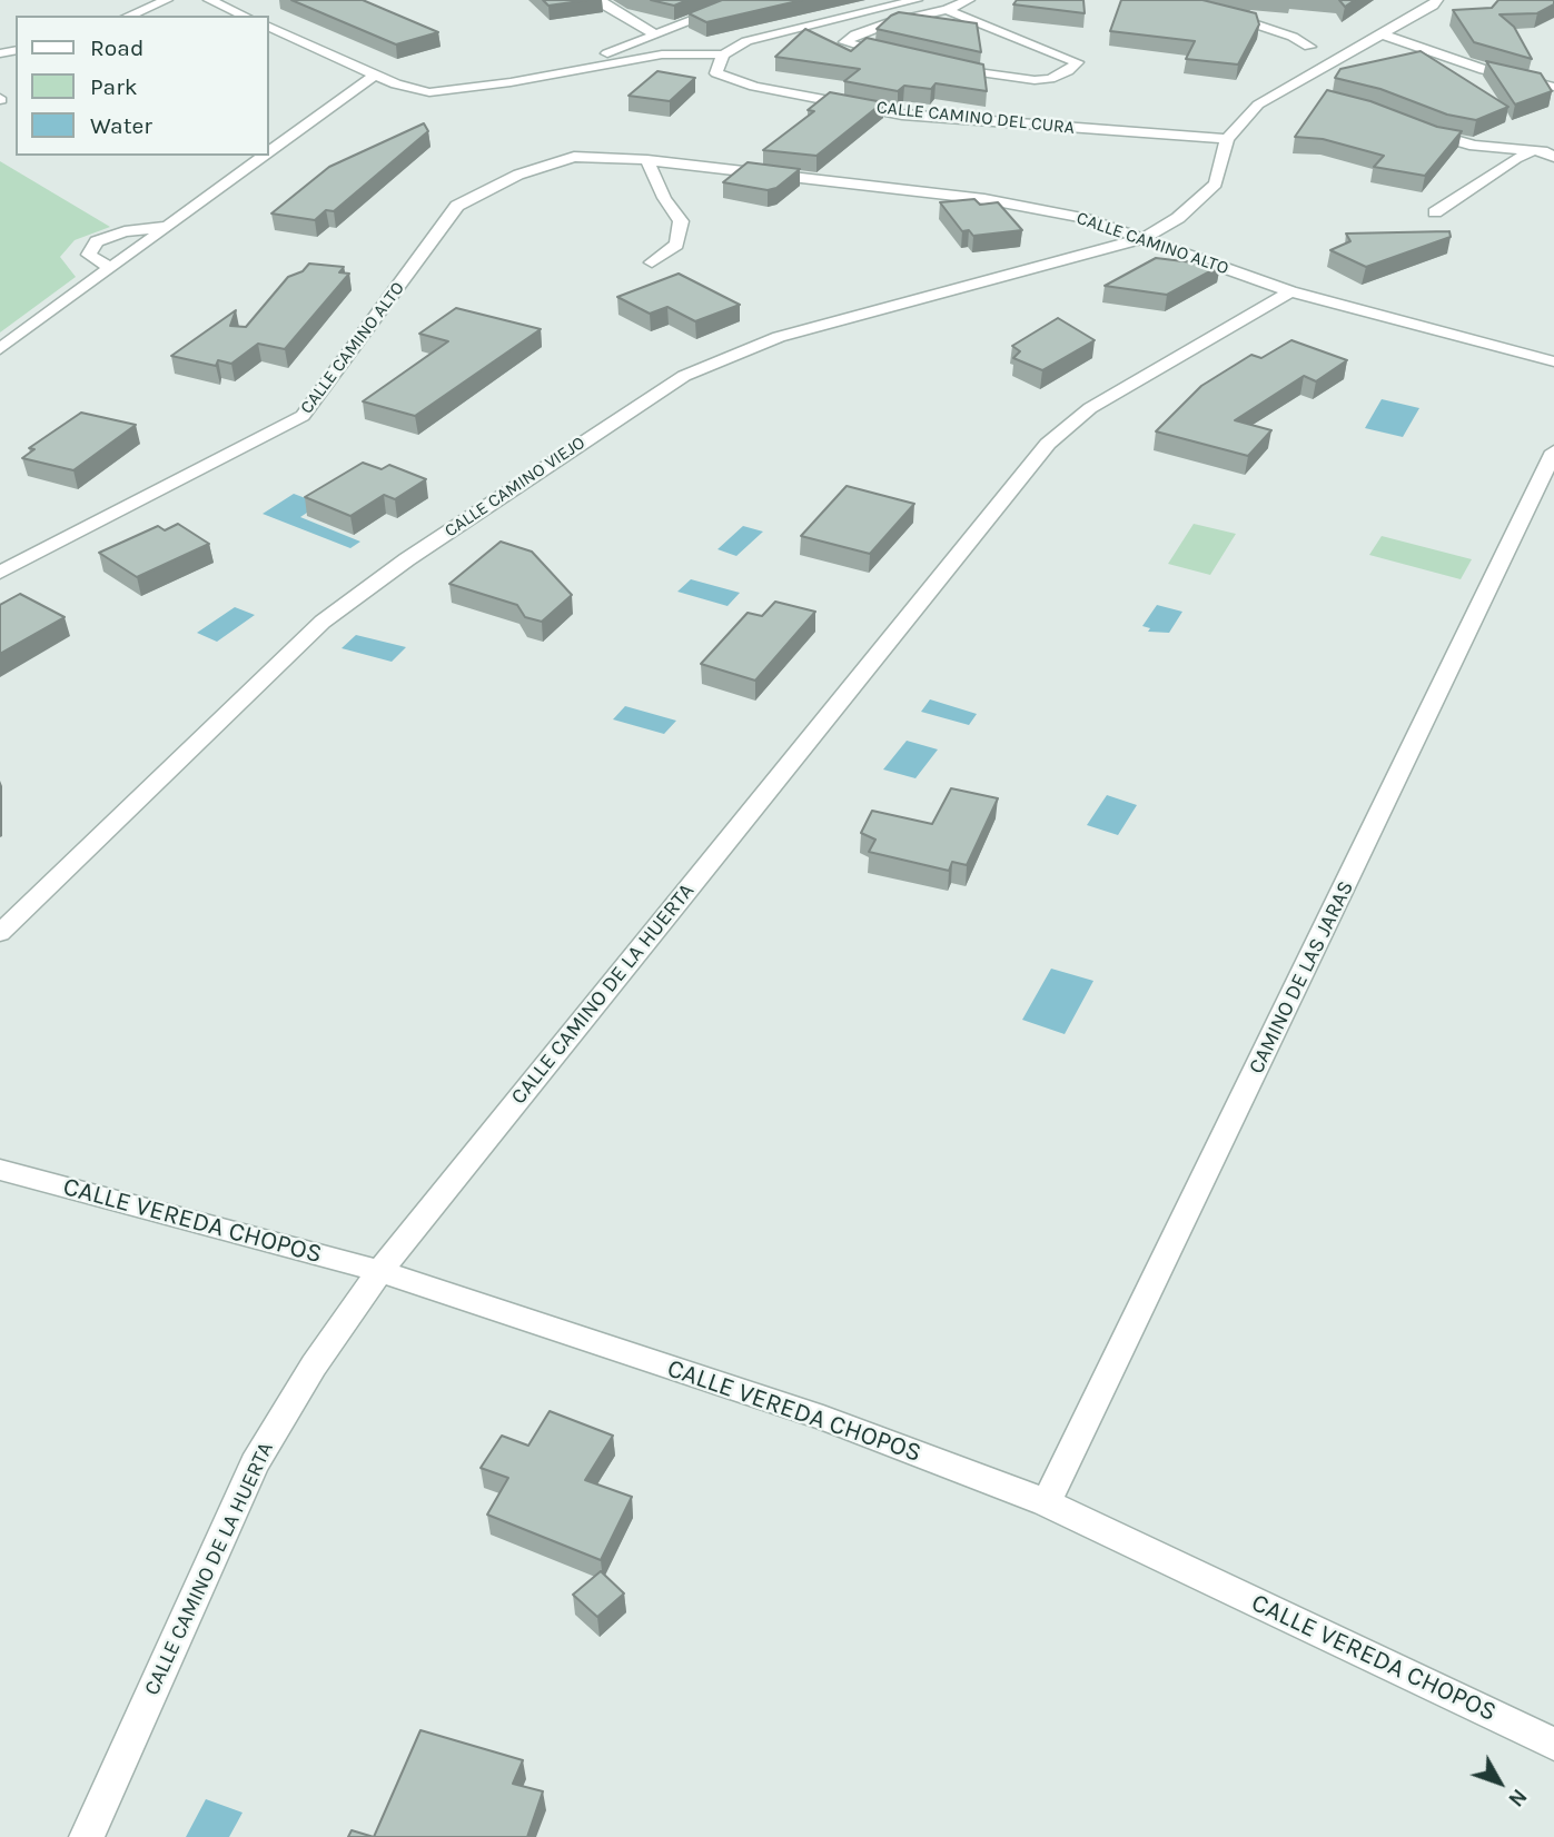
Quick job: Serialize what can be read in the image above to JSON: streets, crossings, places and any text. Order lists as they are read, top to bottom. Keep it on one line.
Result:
{"streets":{"street":["CALLE CAMINO DEL CURA","CALLE CAMINO ALTO","CALLE CAMINO VIEJO","CAMINO DE LAS JARAS","CALLE CAMINO DE LA HUERTA","CALLE VEREDA CHOPOS"]},"crossings":[["CALLE CAMINO DEL CURA","CALLE CAMINO VIEJO"],["CALLE CAMINO ALTO","CALLE CAMINO VIEJO"],["CALLE CAMINO ALTO","CALLE CAMINO DE LA HUERTA"],["CAMINO DE LAS JARAS","CALLE VEREDA CHOPOS"],["CALLE CAMINO DE LA HUERTA","CALLE VEREDA CHOPOS"]],"legend":["Road","Park","Water"],"north":"bottom right"}
